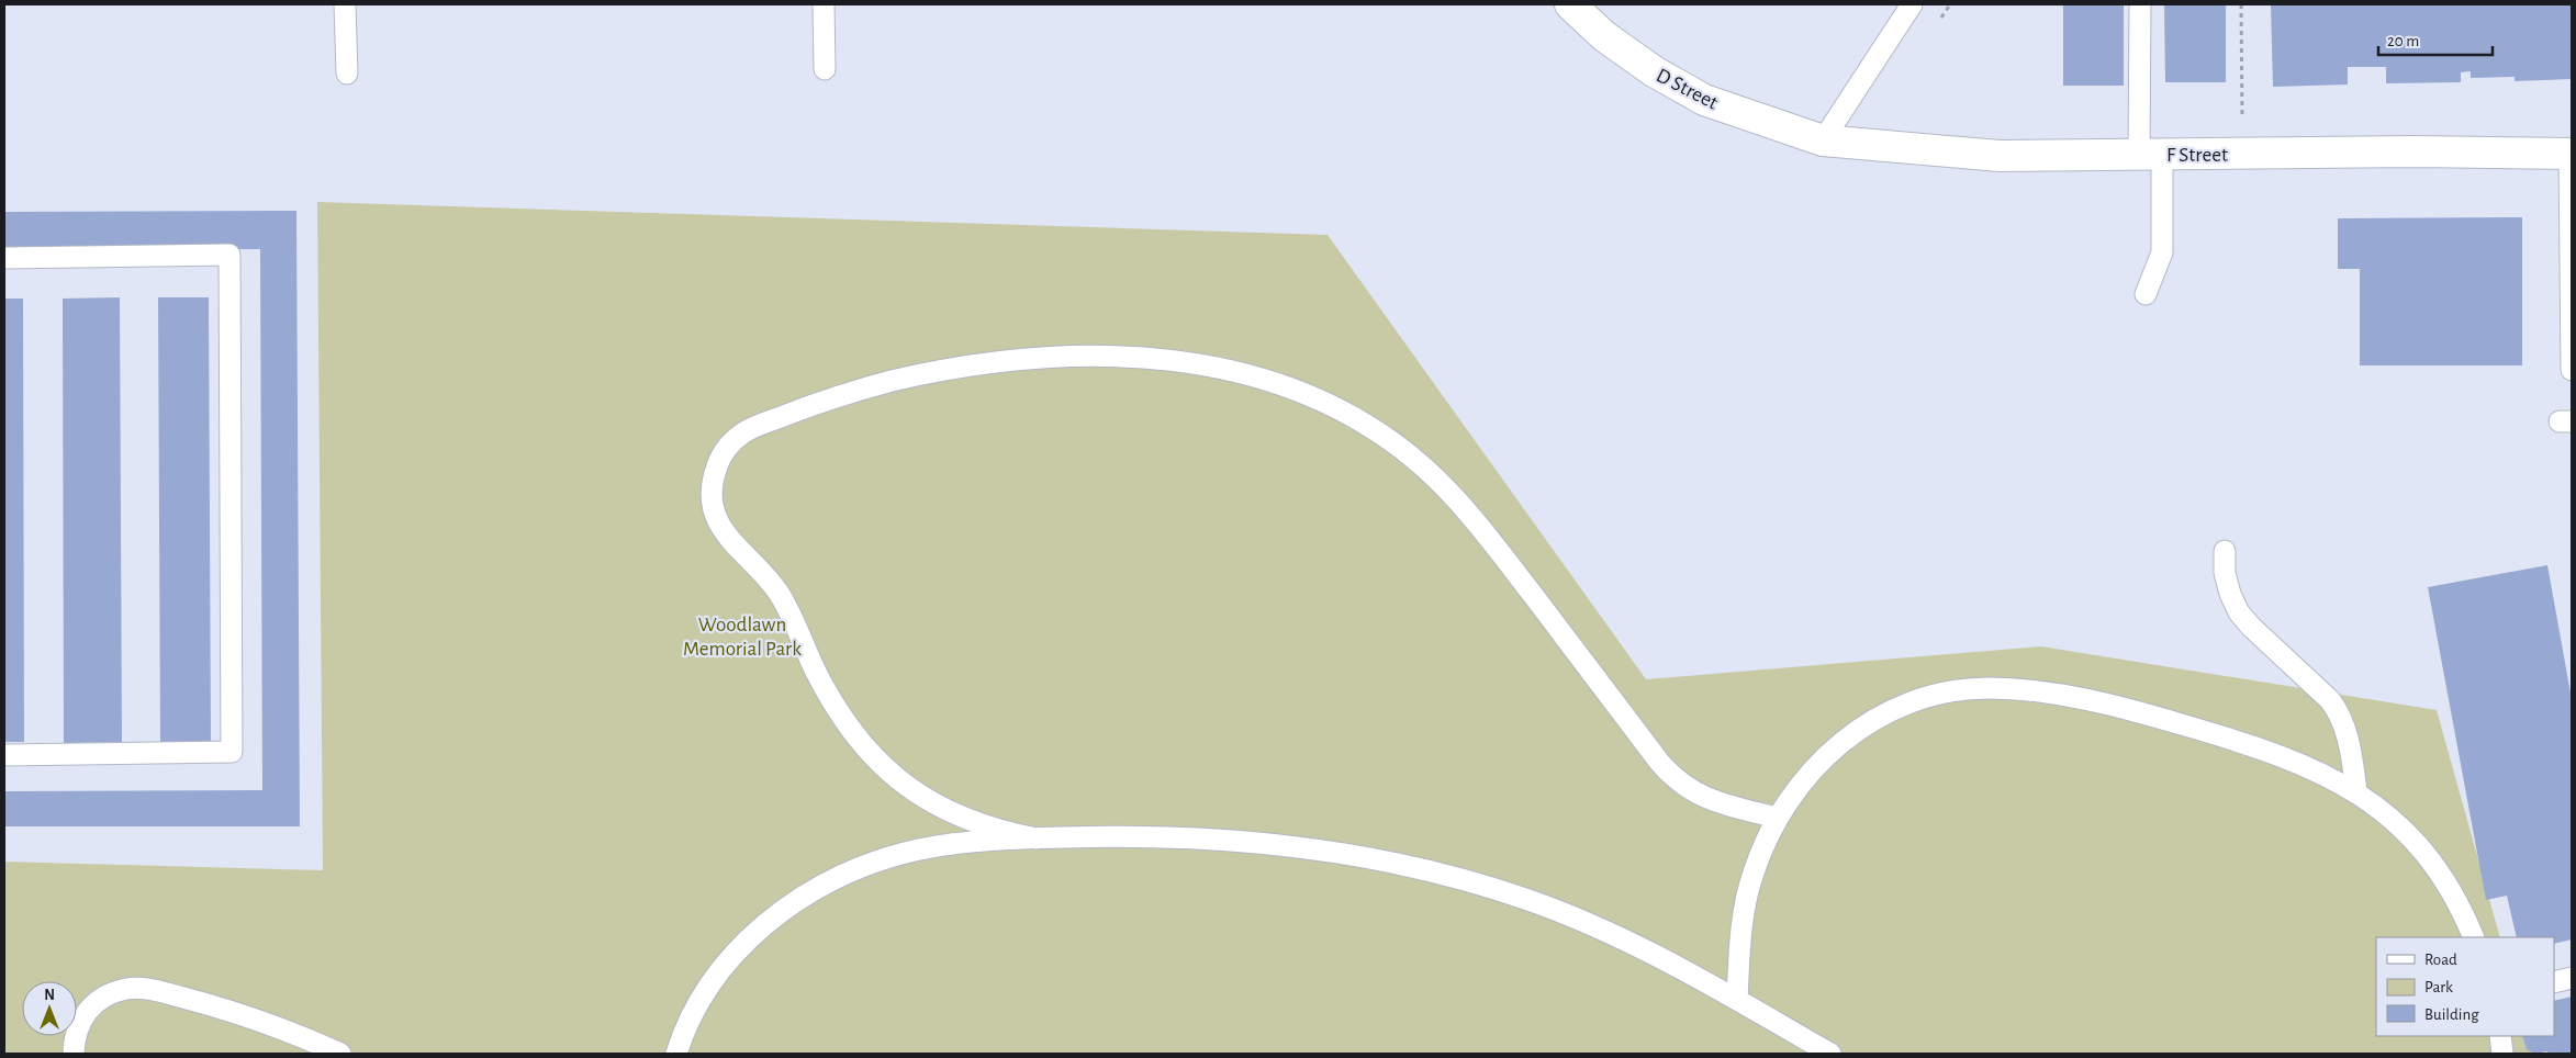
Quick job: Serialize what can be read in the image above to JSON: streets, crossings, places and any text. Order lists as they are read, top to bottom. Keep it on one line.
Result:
{"streets":{"street":["D Street","F Street"]},"crossings":[["D Street","F Street"]],"parks":["Woodlawn Memorial Park"],"legend":["Road","Park","Building"],"scale_bar":"20 m","north":"top"}
